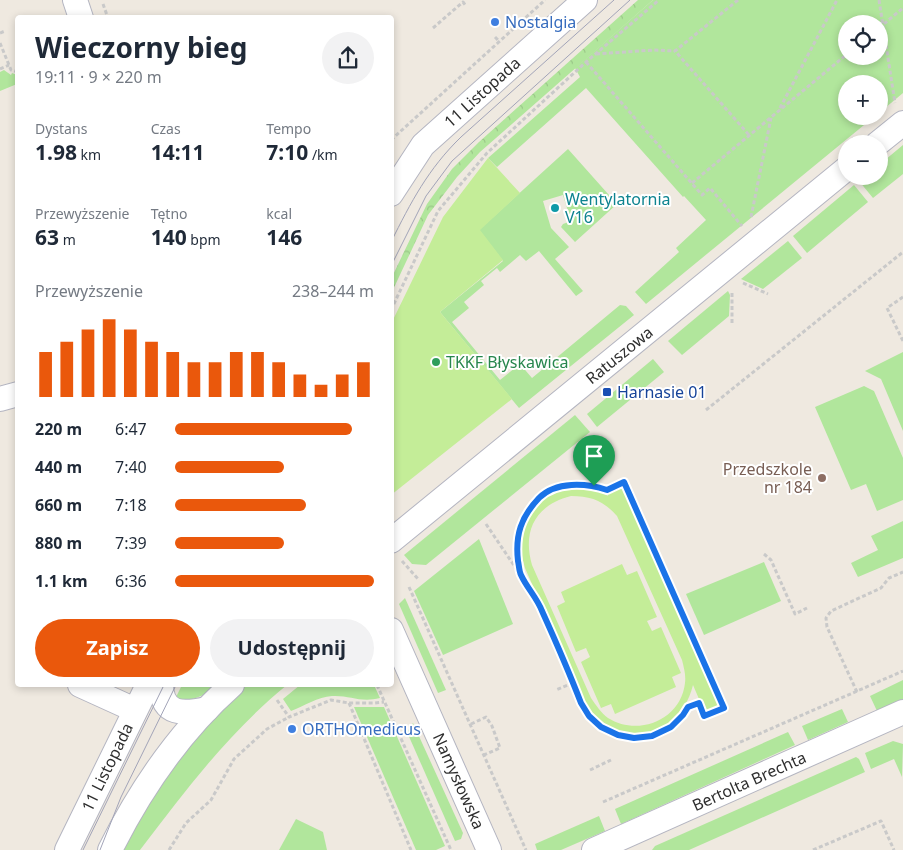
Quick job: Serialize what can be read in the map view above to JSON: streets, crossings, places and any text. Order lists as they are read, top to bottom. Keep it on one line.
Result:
{"streets":{"street":["11 Listopada","Ratuszowa","Namysłowska","Bertolta Brechta"]},"places":{"other":["Nostalgia","Wentylatornia V16","TKKF Błyskawica","Przedszkole nr 184","ORTHOmedicus"],"transit":["Harnasie 01"]},"page":{"map_buttons":["+","−"],"heading":["Wieczorny bieg","19:11 · 9 × 220 m"],"stats":[["Dystans","1.98 km"],["Czas","14:11"],["Tempo","7:10 /km"],["Przewyższenie","63 m"],["Tętno","140 bpm"],["kcal","146"]],"chart":["Przewyższenie","238–244 m"],"list":[{"name":"220 m","note":"6:47"},{"name":"440 m","note":"7:40"},{"name":"660 m","note":"7:18"},{"name":"880 m","note":"7:39"},{"name":"1.1 km","note":"6:36"}],"buttons":["Zapisz","Udostępnij"]}}
